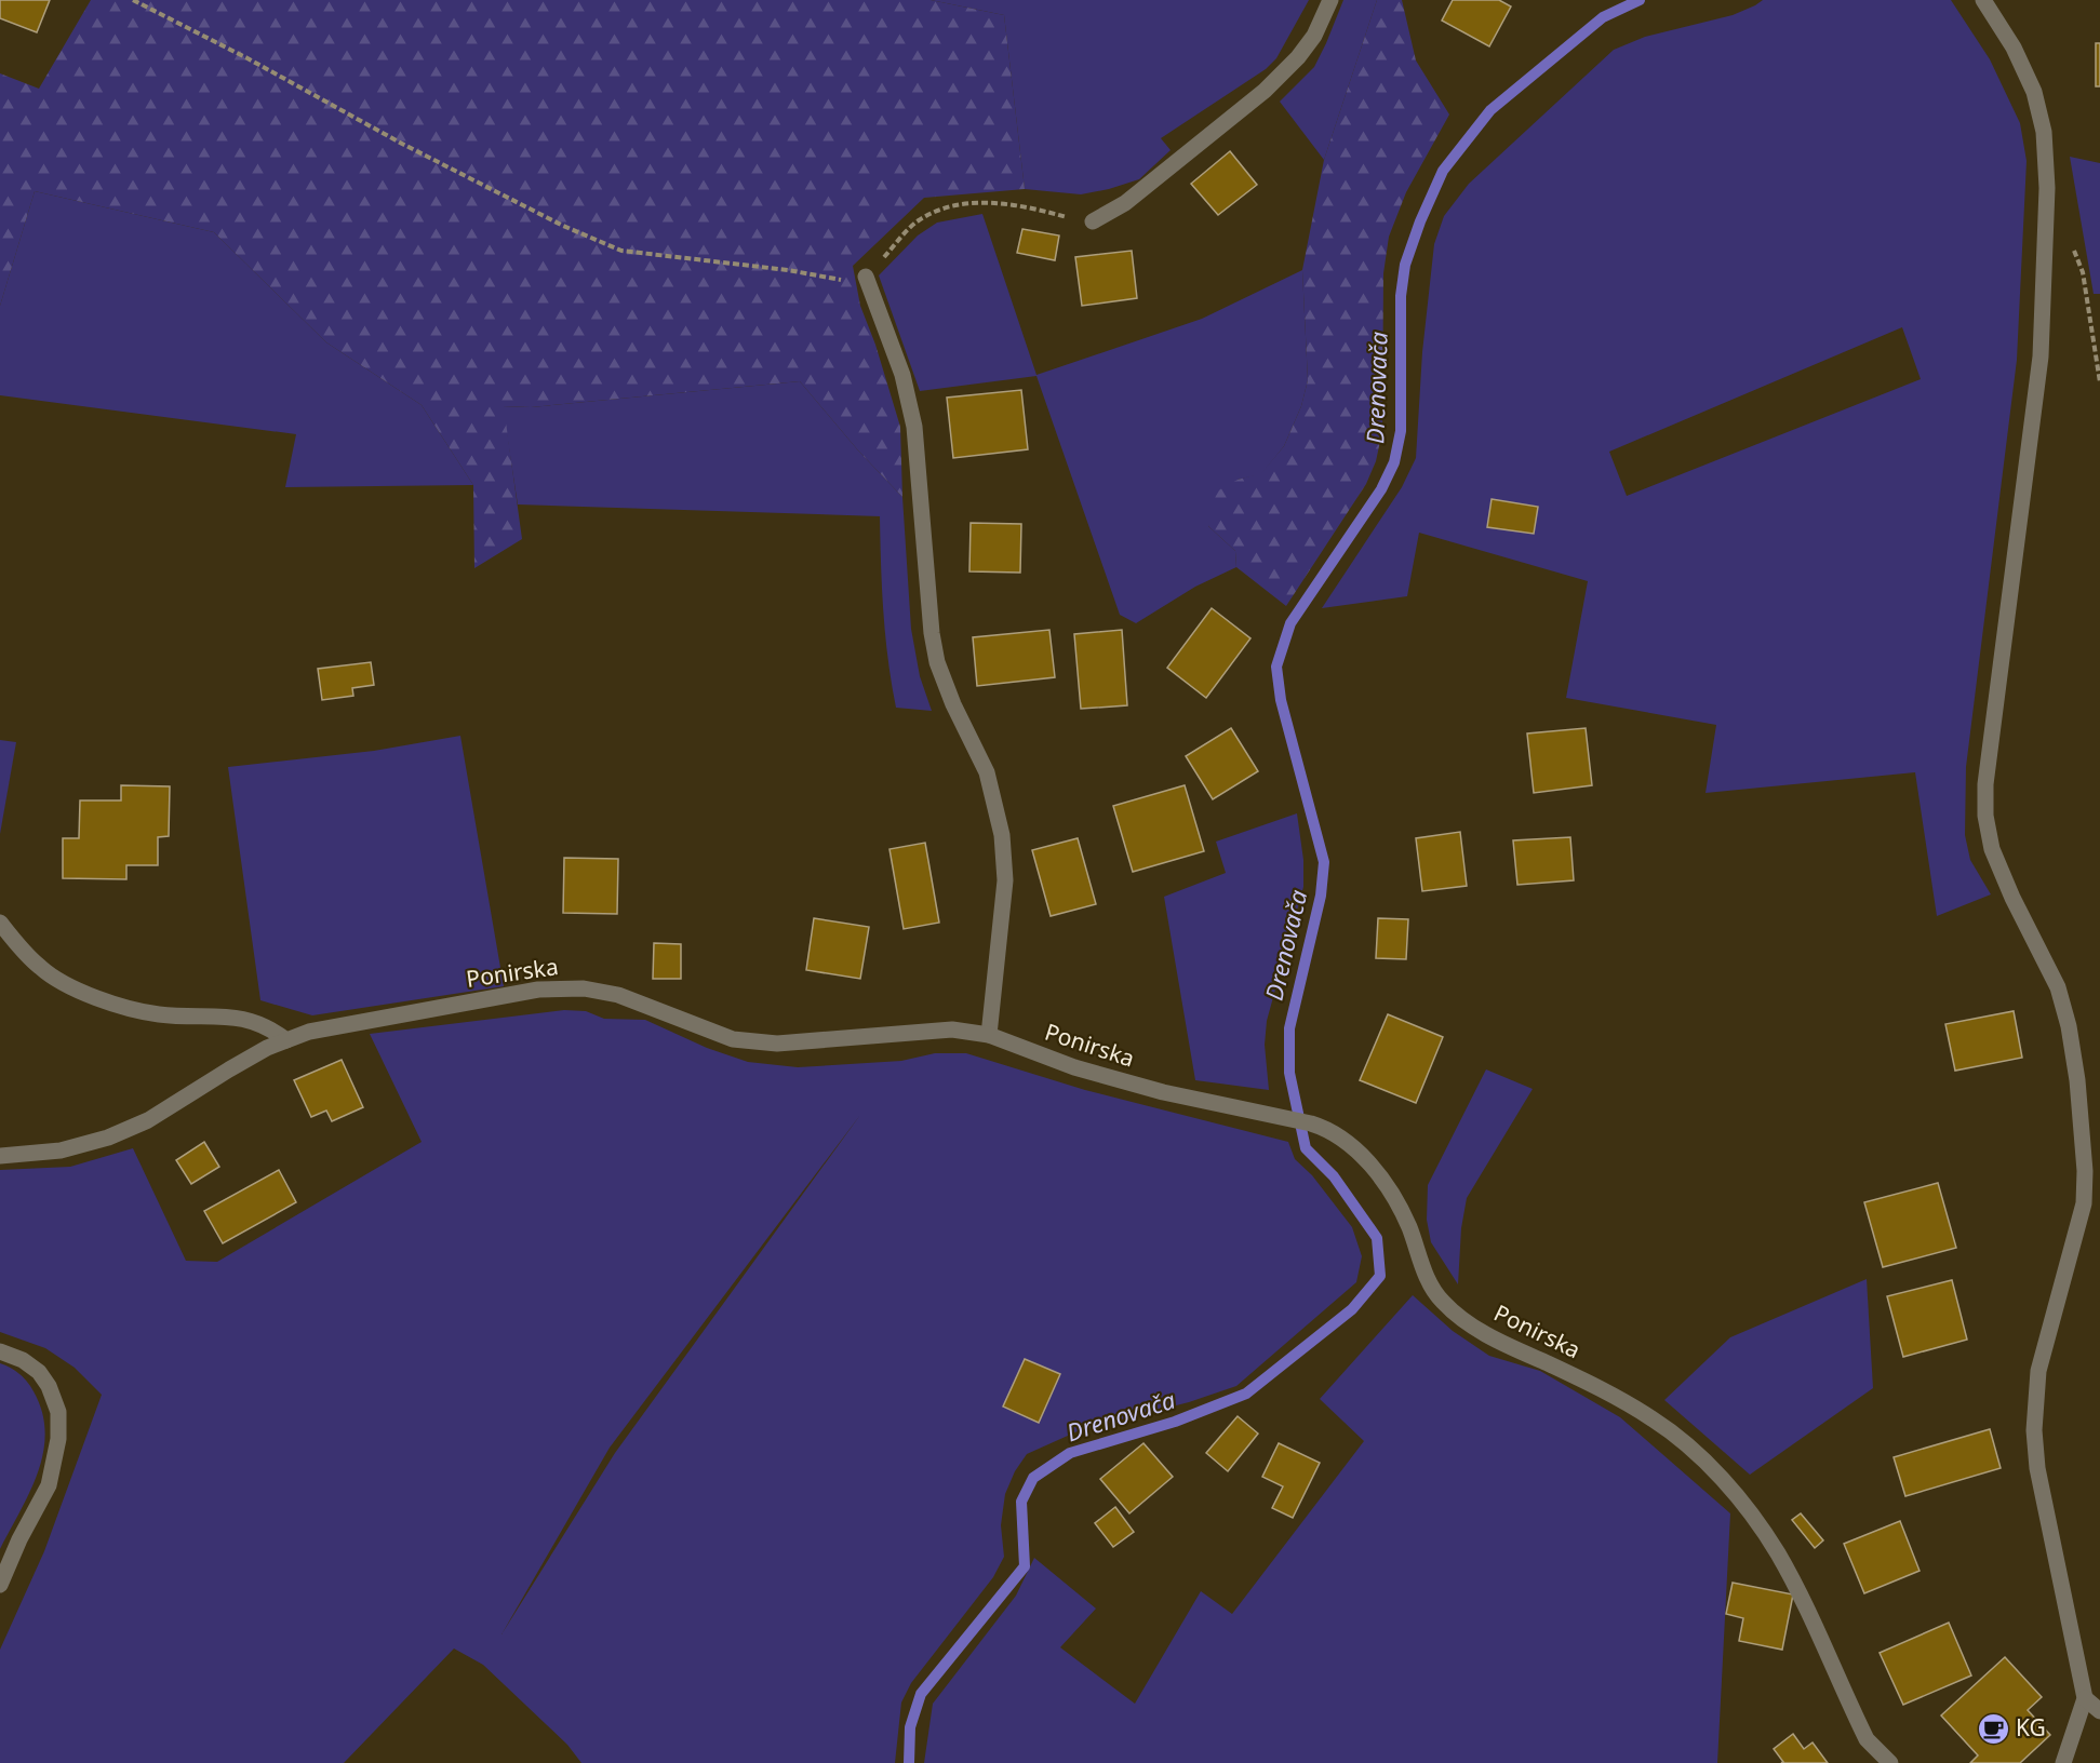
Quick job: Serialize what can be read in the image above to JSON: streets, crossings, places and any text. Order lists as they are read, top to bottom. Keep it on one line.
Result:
{"streets":{"street":["Ponirska"]},"water":["Drenovača"],"places":{"cafe":["KG"]}}
